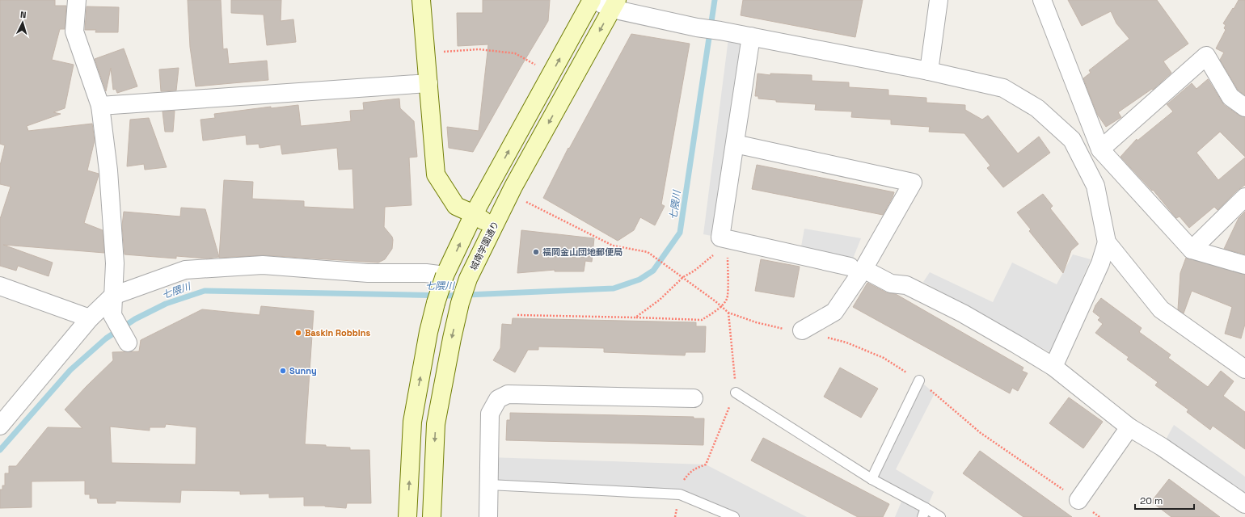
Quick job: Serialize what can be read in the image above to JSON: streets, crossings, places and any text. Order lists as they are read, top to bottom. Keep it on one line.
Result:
{"streets":{"street":["城南学園通り"]},"water":["七隈川"],"places":["福岡金山団地郵便局","Baskin Robbins","Sunny"],"scale_bar":"20 m","north":"top"}
